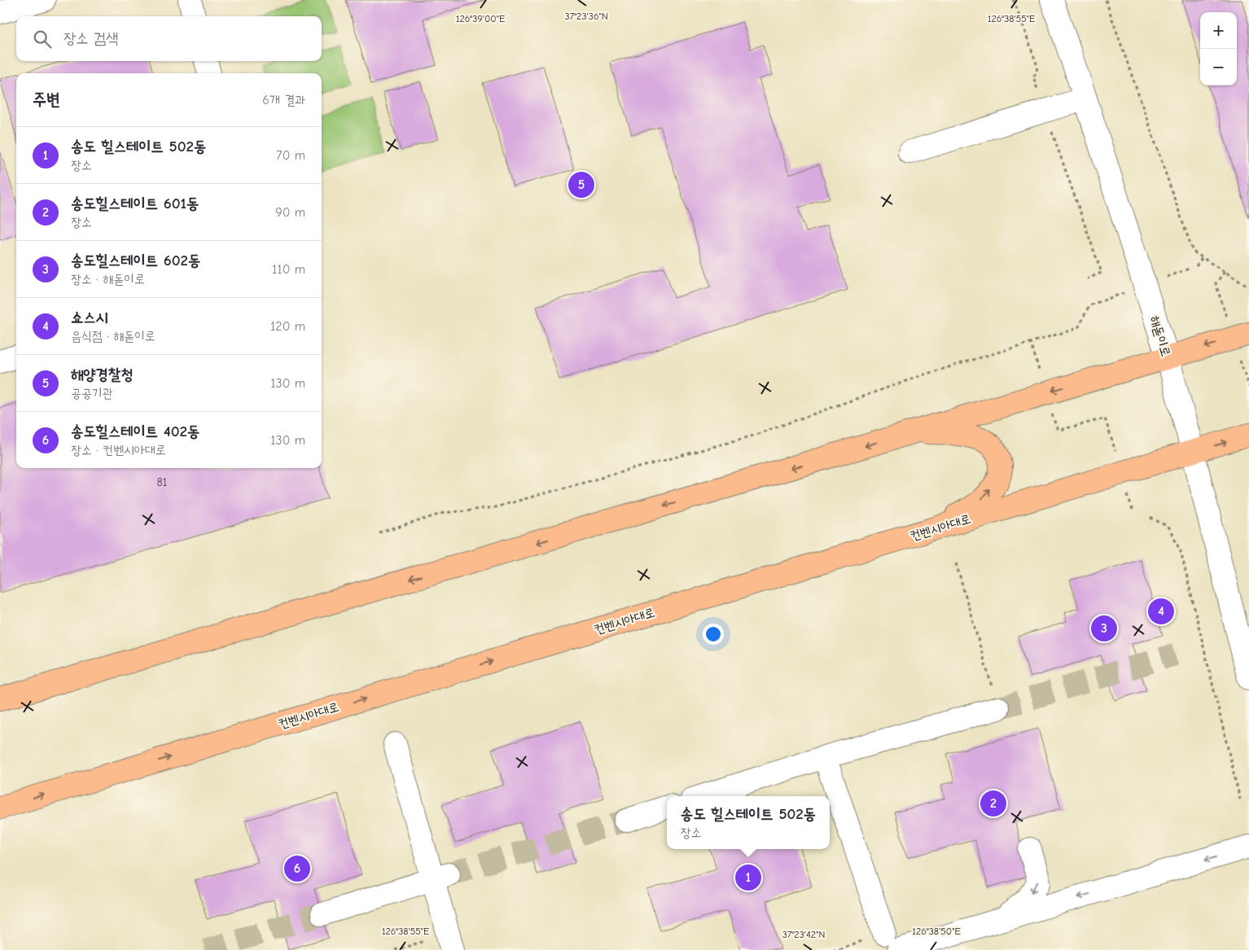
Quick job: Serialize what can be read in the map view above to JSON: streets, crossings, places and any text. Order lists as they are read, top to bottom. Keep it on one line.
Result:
{"streets":{"main road":["컨벤시아대로"],"street":["해돋이로"]},"crossings":[["해돋이로","컨벤시아대로"]],"house_numbers":["81"],"page":{"map_buttons":["+","−"],"search":"장소 검색","heading":["주변","6개 결과"],"list":[{"mark":"1","name":"송도 힐스테이트 502동","note":"장소","value":"70 m"},{"mark":"2","name":"송도힐스테이트 601동","note":"장소","value":"90 m"},{"mark":"3","name":"송도힐스테이트 602동","note":"장소 · 해돋이로","value":"110 m"},{"mark":"4","name":"쇼스시","note":"음식점 · 해돋이로","value":"120 m"},{"mark":"5","name":"해양경찰청","note":"공공기관","value":"130 m"},{"mark":"6","name":"송도힐스테이트 402동","note":"장소 · 컨벤시아대로","value":"130 m"}],"pins":["5","4","3","2","6","1"],"popup":["송도 힐스테이트 502동","장소"]},"coordinates":["37°23'36\"N","126°39'00\"E","126°38'55\"E","126°38'50\"E","37°23'42\"N"]}
